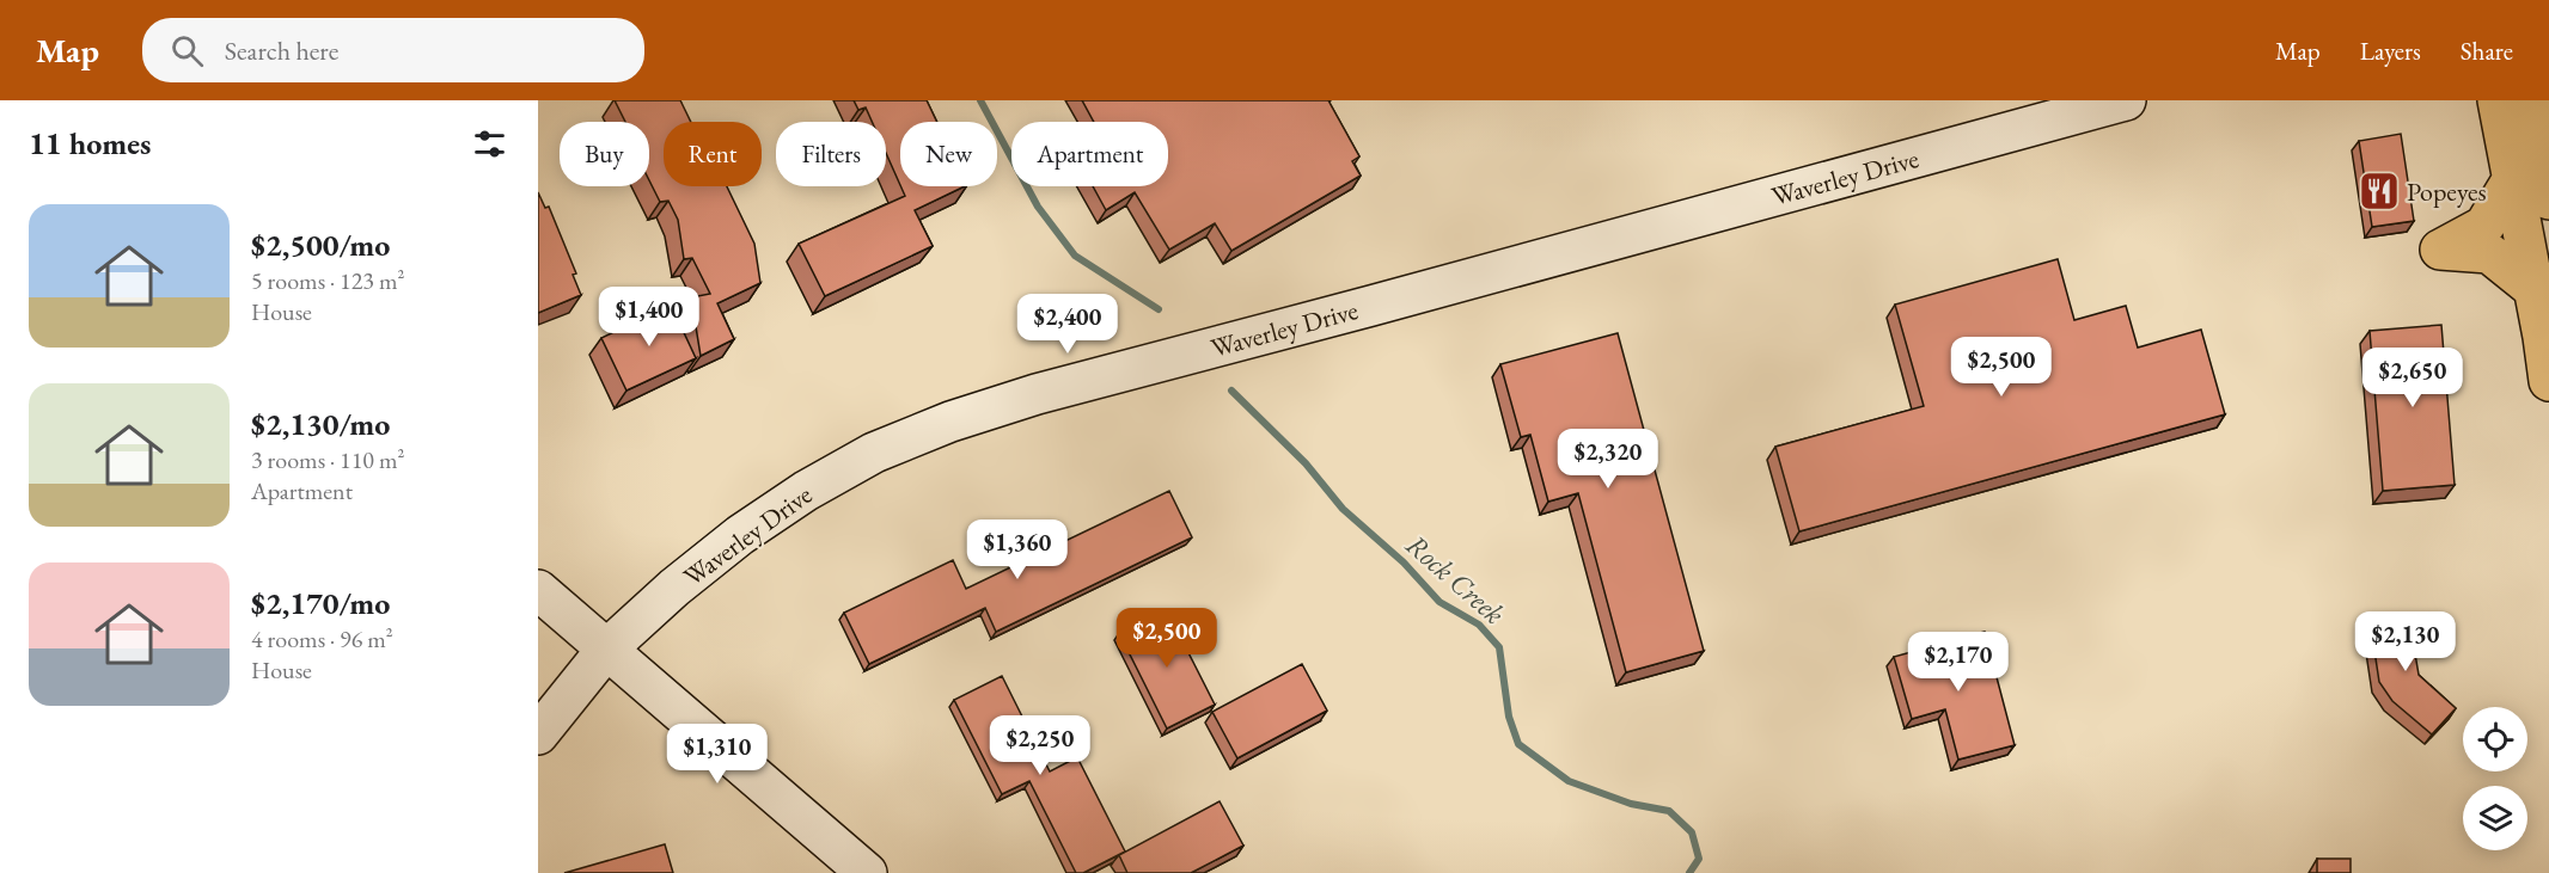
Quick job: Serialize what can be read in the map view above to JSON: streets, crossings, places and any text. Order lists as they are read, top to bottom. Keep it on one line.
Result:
{"streets":{"street":["Waverley Drive"]},"water":["Rock Creek"],"places":{"restaurant":["Popeyes"]},"page":{"header":"Map","search":"Search here","nav":["Map","Layers","Share"],"heading":"11 homes","chip":["Buy","Rent","Filters","New","Apartment"],"list":[{"name":"$2,500/mo","note":"5 rooms · 123 m² · House"},{"name":"$2,130/mo","note":"3 rooms · 110 m² · Apartment"},{"name":"$2,170/mo","note":"4 rooms · 96 m² · House"}],"price":["$1,400","$2,400","$2,500","$2,650","$2,320","$1,360","$2,500","$2,130","$2,170","$2,250","$1,310"]}}
